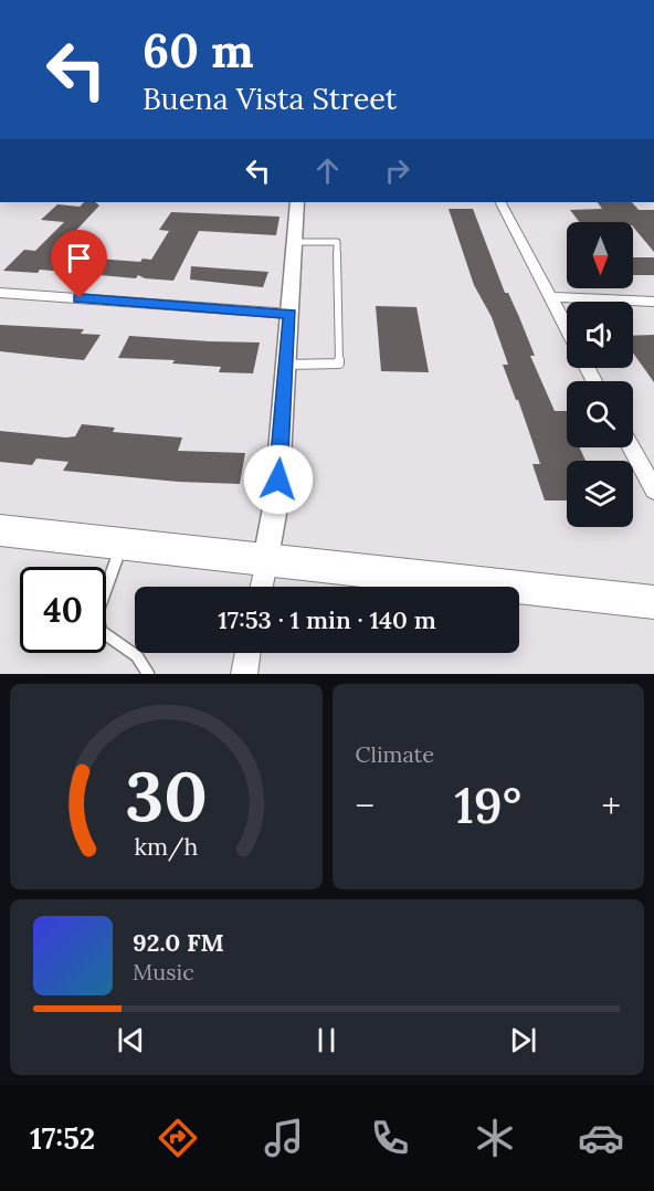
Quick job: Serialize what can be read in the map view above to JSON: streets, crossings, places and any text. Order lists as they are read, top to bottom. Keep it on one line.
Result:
{"north":"bottom","page":{"turn":["60 m","Buena Vista Street"],"limit":"40","trip":"17:53 · 1 min · 140 m","tile":"Climate","heat":["−","19°","+"],"song":["92.0 FM","Music"],"tabs":"17:52","gauge":["30","km/h"]}}
